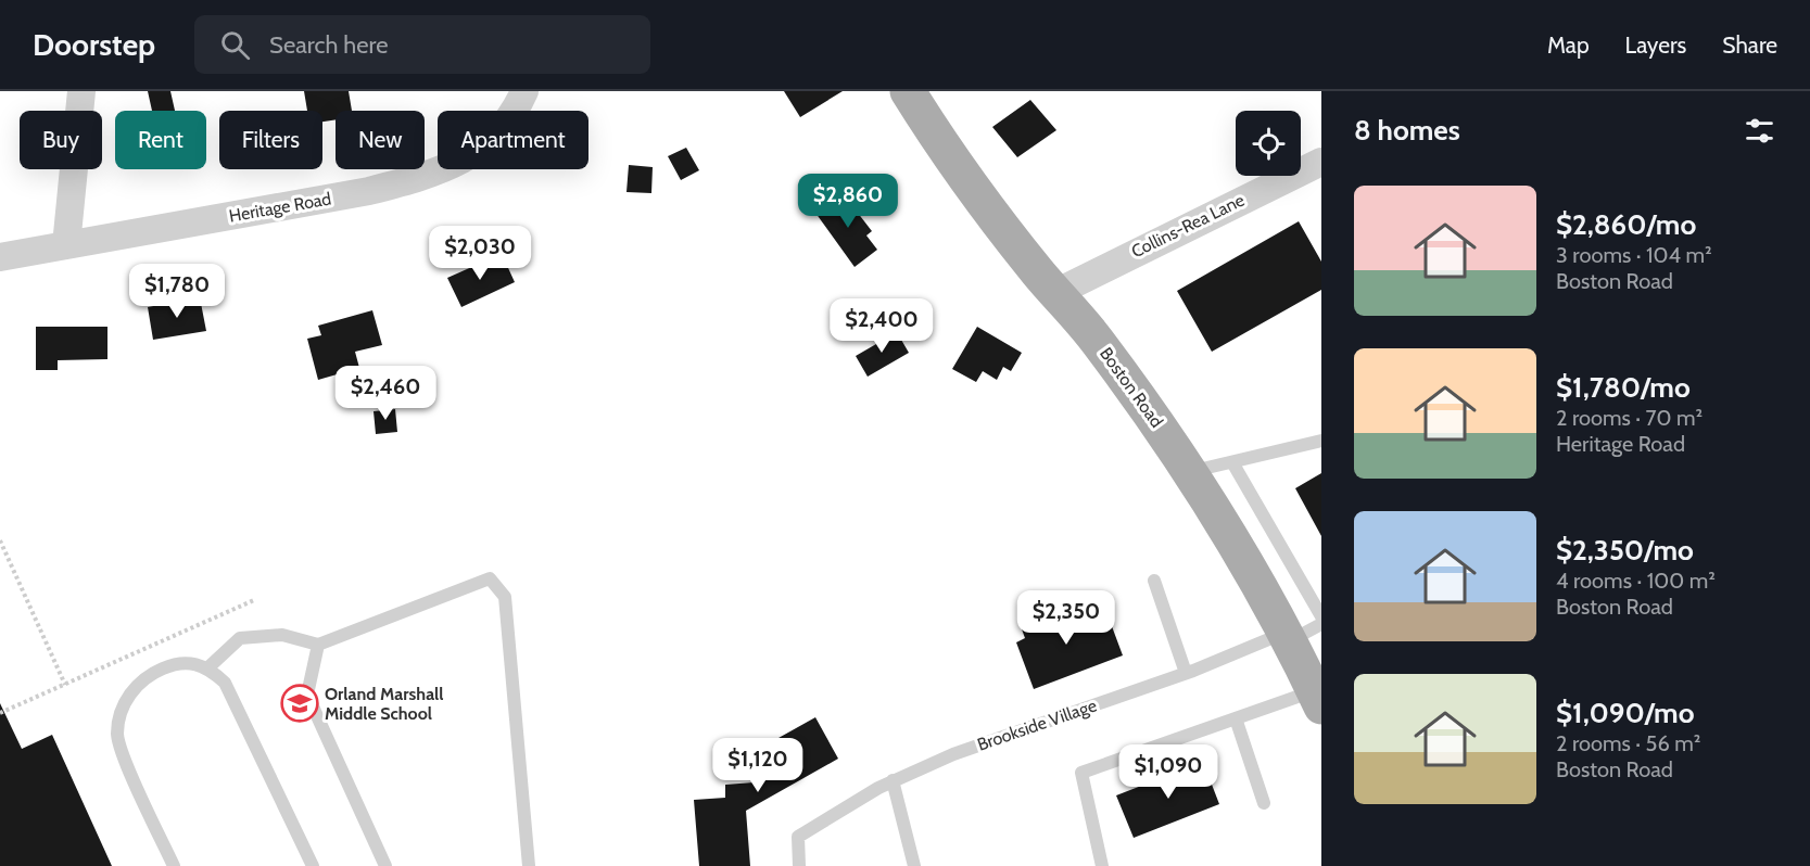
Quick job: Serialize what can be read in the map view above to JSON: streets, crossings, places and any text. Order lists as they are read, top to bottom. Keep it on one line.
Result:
{"streets":{"main road":["Boston Road"],"street":["Heritage Road","Collins-Rea Lane"],"lane":["Brookside Village"]},"crossings":[["Collins-Rea Lane","Boston Road"],["Boston Road","Brookside Village"]],"places":{"school or university":["Orland Marshall Middle School"]},"page":{"header":"Doorstep","search":"Search here","nav":["Map","Layers","Share"],"heading":"8 homes","chip":["Buy","Rent","Filters","New","Apartment"],"list":[{"name":"$2,860/mo","note":"3 rooms · 104 m² · Boston Road"},{"name":"$1,780/mo","note":"2 rooms · 70 m² · Heritage Road"},{"name":"$2,350/mo","note":"4 rooms · 100 m² · Boston Road"},{"name":"$1,090/mo","note":"2 rooms · 56 m² · Boston Road"}],"price":["$2,860","$2,030","$1,780","$2,400","$2,460","$2,350","$1,120","$1,090"]}}
